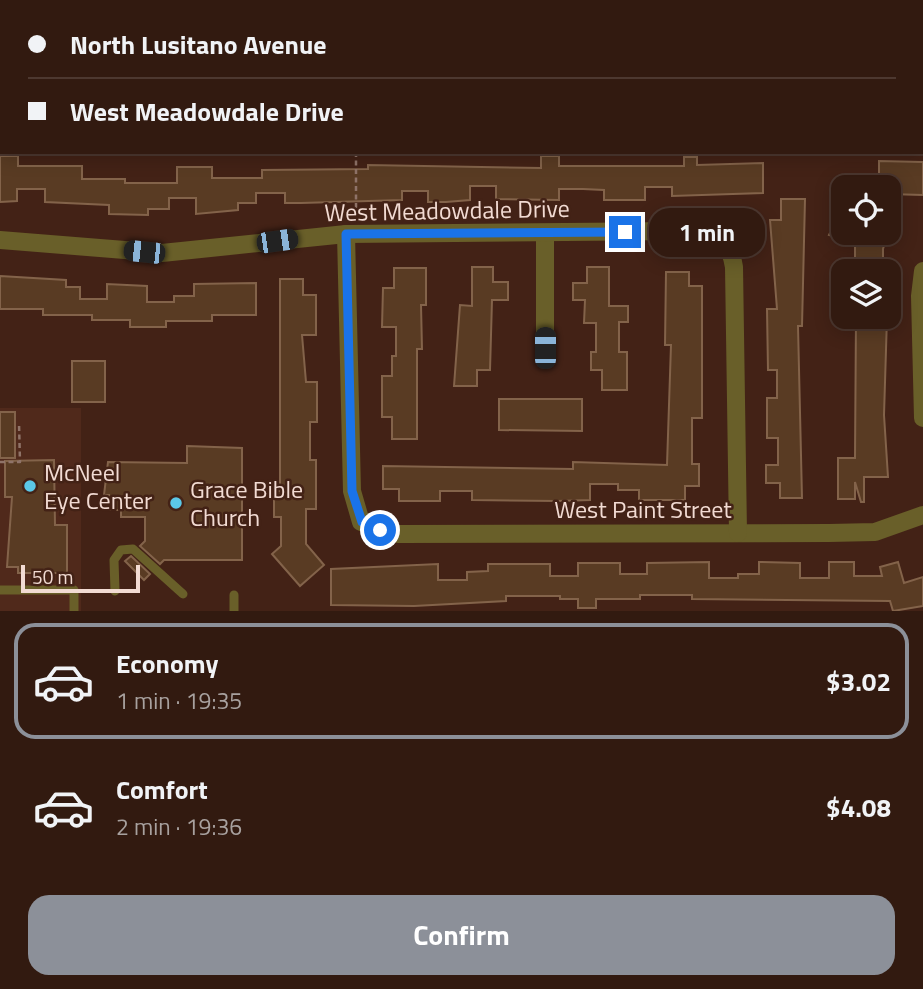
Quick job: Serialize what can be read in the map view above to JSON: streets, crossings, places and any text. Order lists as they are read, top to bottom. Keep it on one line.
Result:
{"streets":{"street":["West Meadowdale Drive","West Paint Street"]},"crossings":[["West Meadowdale Drive","West Paint Street"]],"places":["McNeel Eye Center","Grace Bible Church"],"scale_bar":"50 m","page":{"banner":["North Lusitano Avenue","West Meadowdale Drive"],"bubble":"1 min","scale":"50 m","list":[{"name":"Economy","note":"1 min · 19:35","value":"$3.02"},{"name":"Comfort","note":"2 min · 19:36","value":"$4.08"}],"buttons":"Confirm"}}
